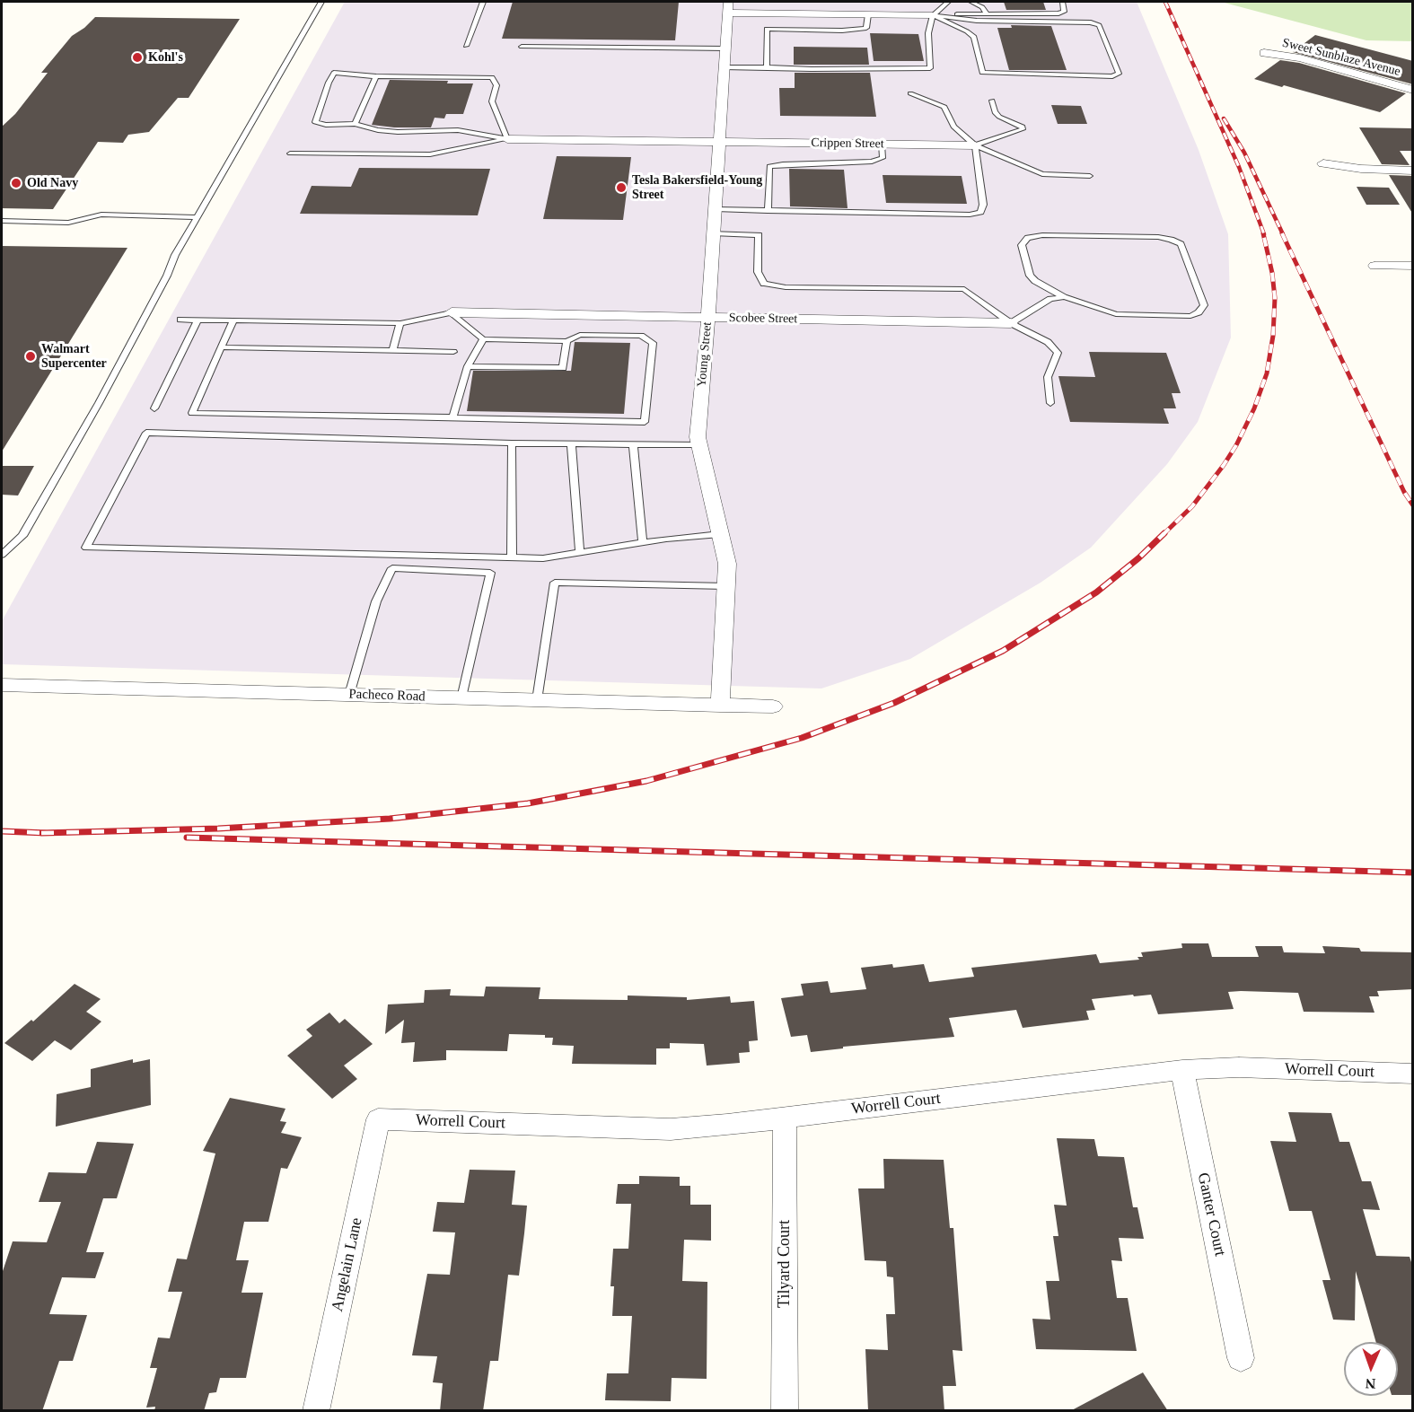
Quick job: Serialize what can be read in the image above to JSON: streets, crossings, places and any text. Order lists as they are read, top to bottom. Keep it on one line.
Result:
{"streets":{"street":["Sweet Sunblaze Avenue","Crippen Street","Scobee Street","Young Street","Pacheco Road","Worrell Court","Ganter Court","Tilyard Court","Angelain Lane"]},"crossings":[["Crippen Street","Young Street"],["Scobee Street","Young Street"],["Young Street","Pacheco Road"],["Worrell Court","Ganter Court"],["Worrell Court","Tilyard Court"],["Worrell Court","Angelain Lane"]],"places":["Kohl's","Old Navy","Tesla Bakersfield-Young Street","Walmart Supercenter"],"north":"bottom"}
